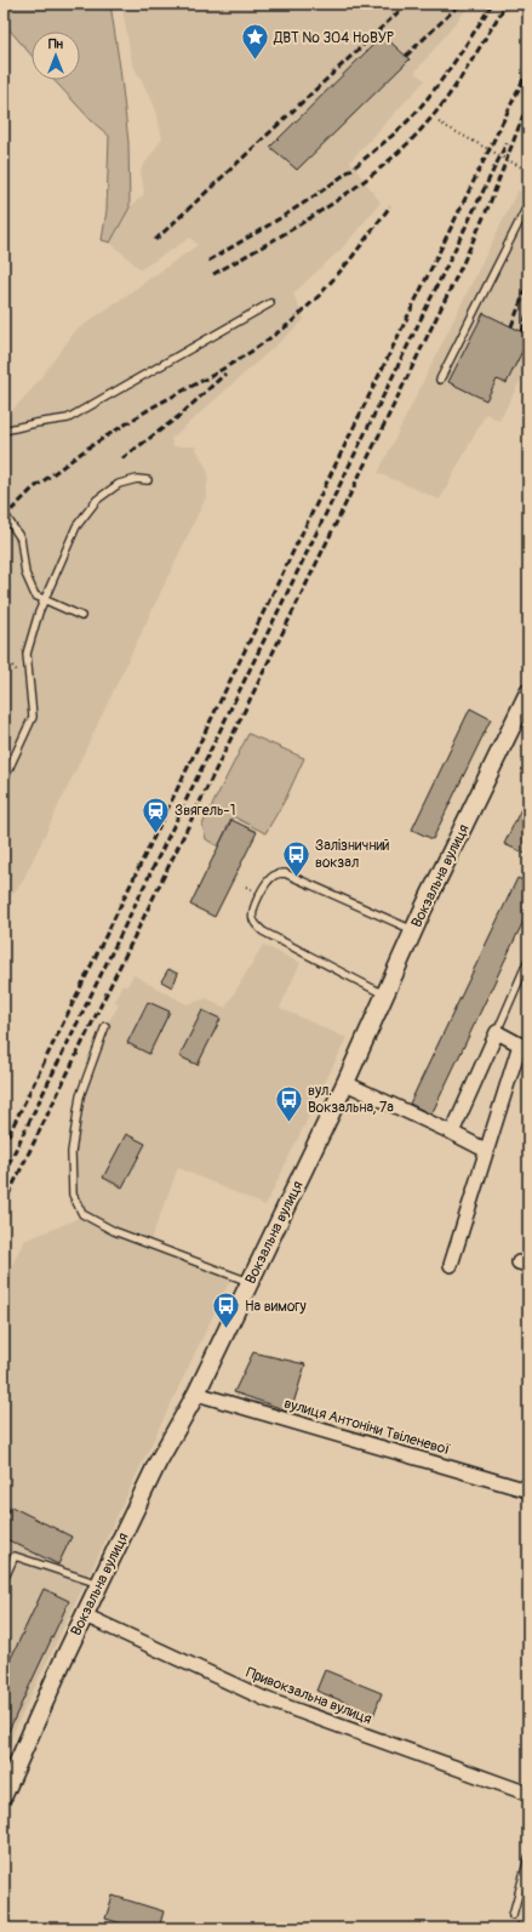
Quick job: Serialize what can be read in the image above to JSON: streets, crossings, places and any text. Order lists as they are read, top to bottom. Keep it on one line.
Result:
{"streets":{"street":["Вокзальна вулиця","вулиця Антоніни Твіленевої","Привокзальна вулиця"]},"crossings":[["Вокзальна вулиця","вулиця Антоніни Твіленевої"],["Вокзальна вулиця","Привокзальна вулиця"]],"places":{"place":["ДВТ № 304 НоВУР"],"station":["Звягель-1"],"bus stop":["Залізничний вокзал","вул. Вокзальна, 7а","На вимогу"]},"north":"top"}
